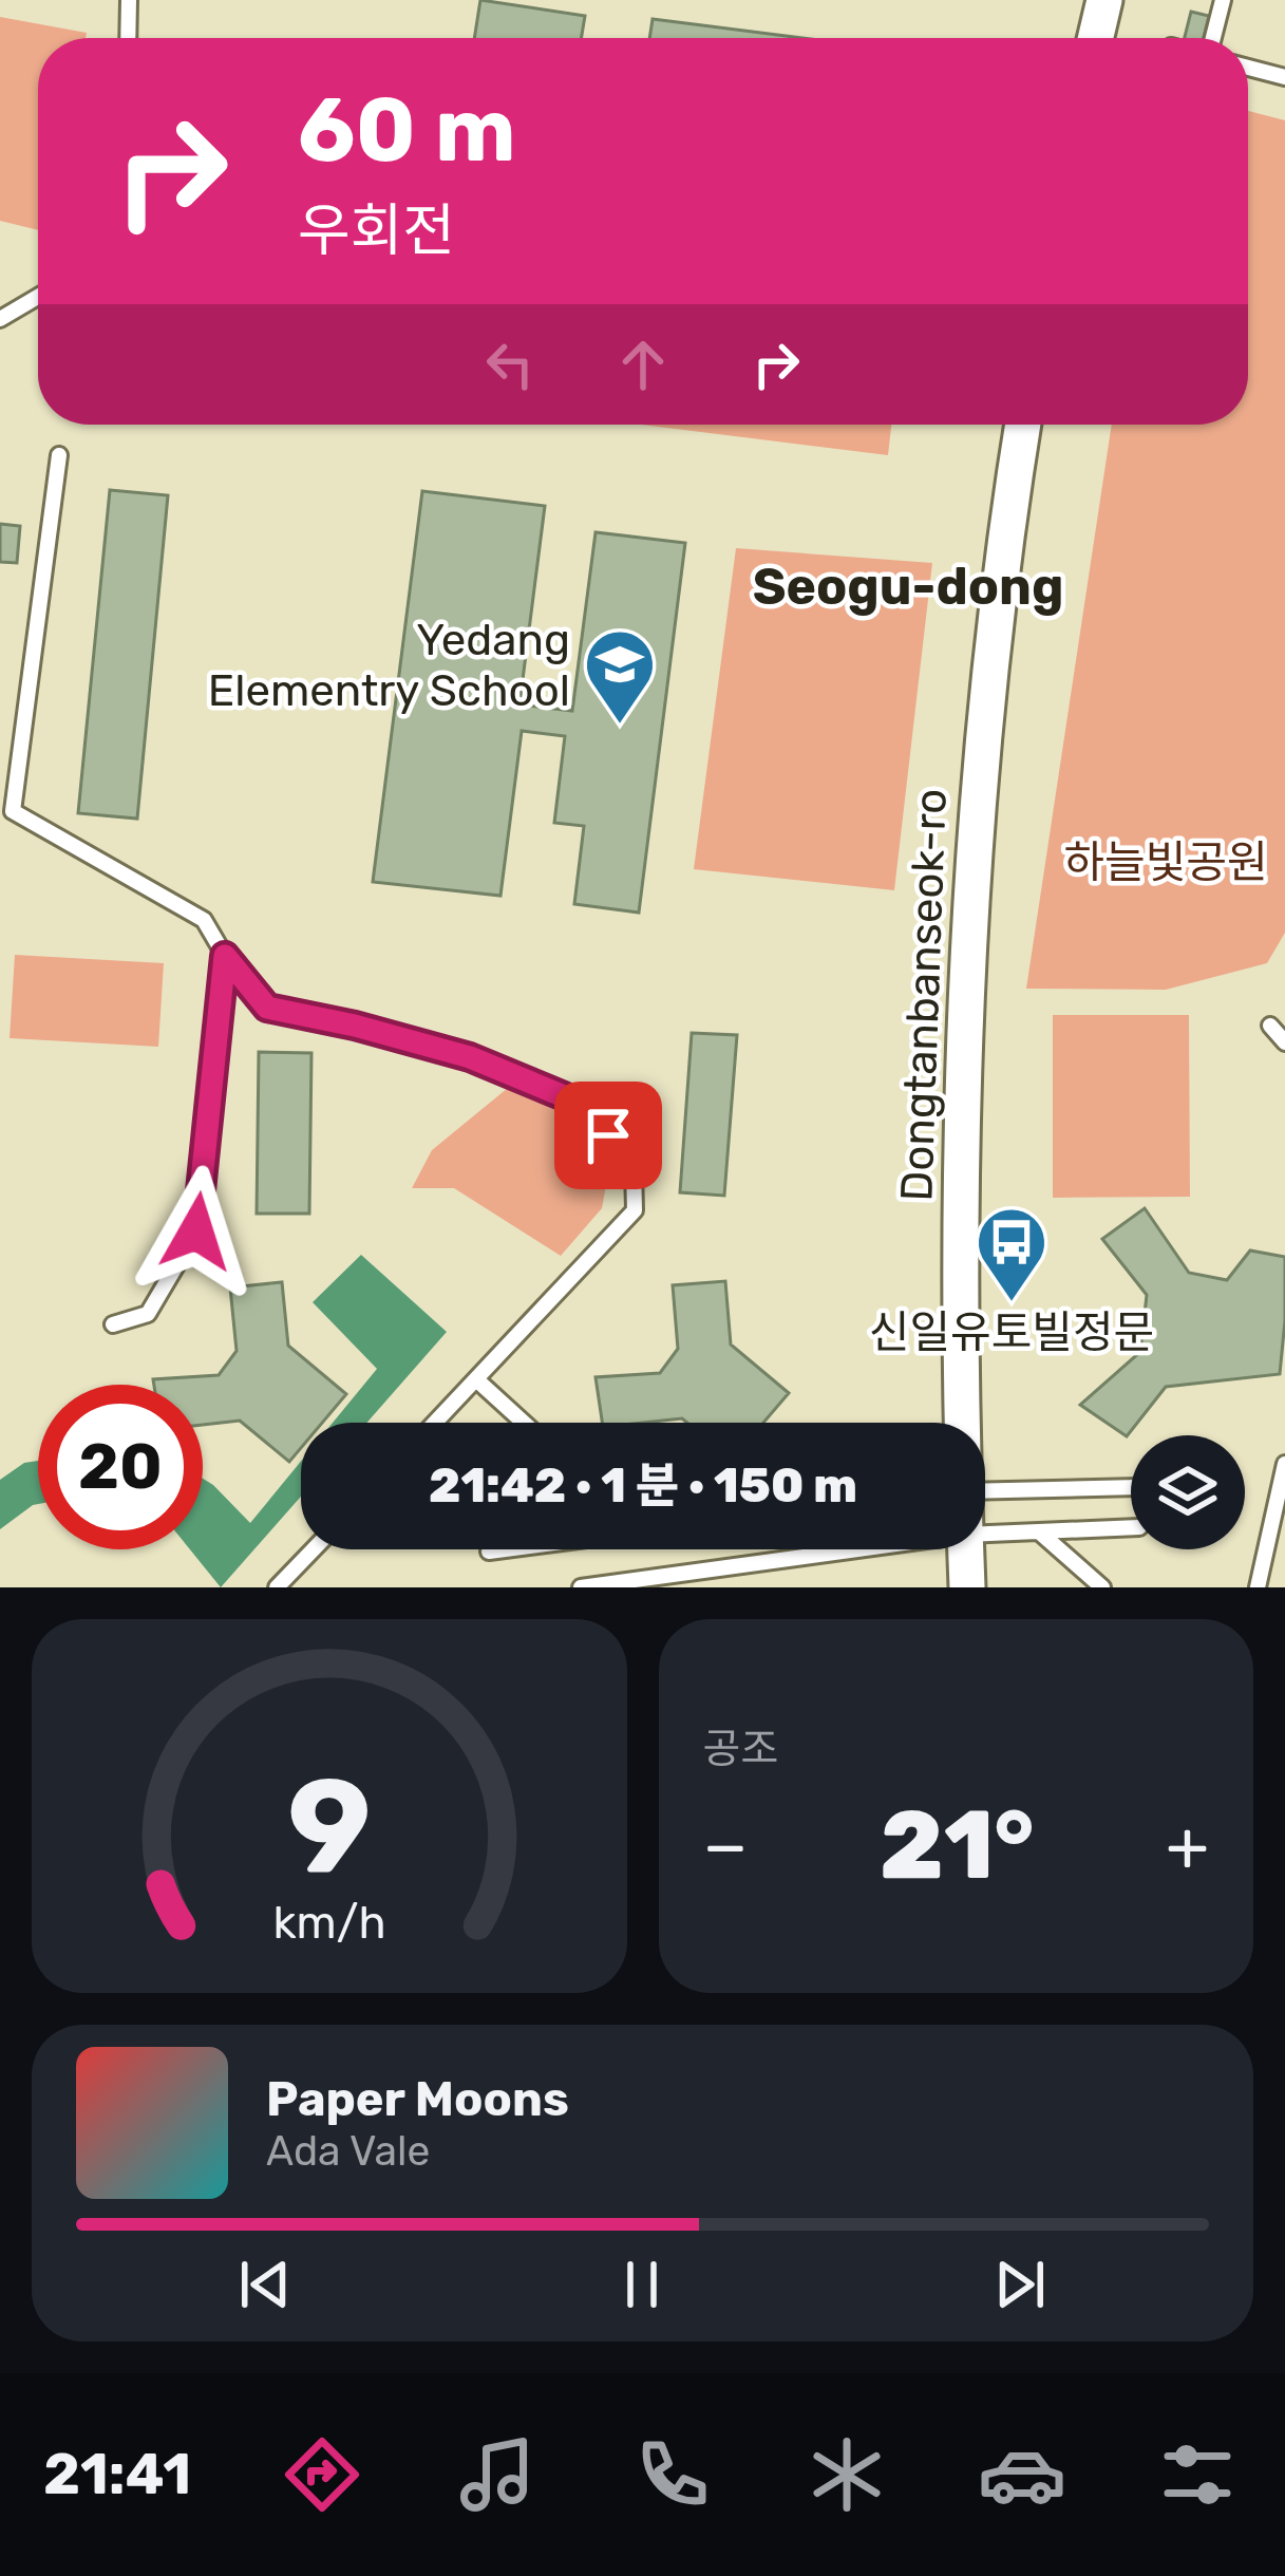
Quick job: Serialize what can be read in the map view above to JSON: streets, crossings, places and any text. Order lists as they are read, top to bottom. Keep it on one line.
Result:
{"streets":{"street":["Dongtanbanseok-ro"]},"districts":["Seogu-dong"],"parks":["하늘빛공원"],"places":{"school or university":["Yedang Elementry School"],"bus stop":["신일유토빌정문"]},"page":{"turn":["60 m","우회전"],"limit":"20","trip":"21:42 · 1 분 · 150 m","tile":"공조","heat":["−","21°","+"],"song":["Paper Moons","Ada Vale"],"tabs":"21:41","gauge":["9","km/h"]}}
